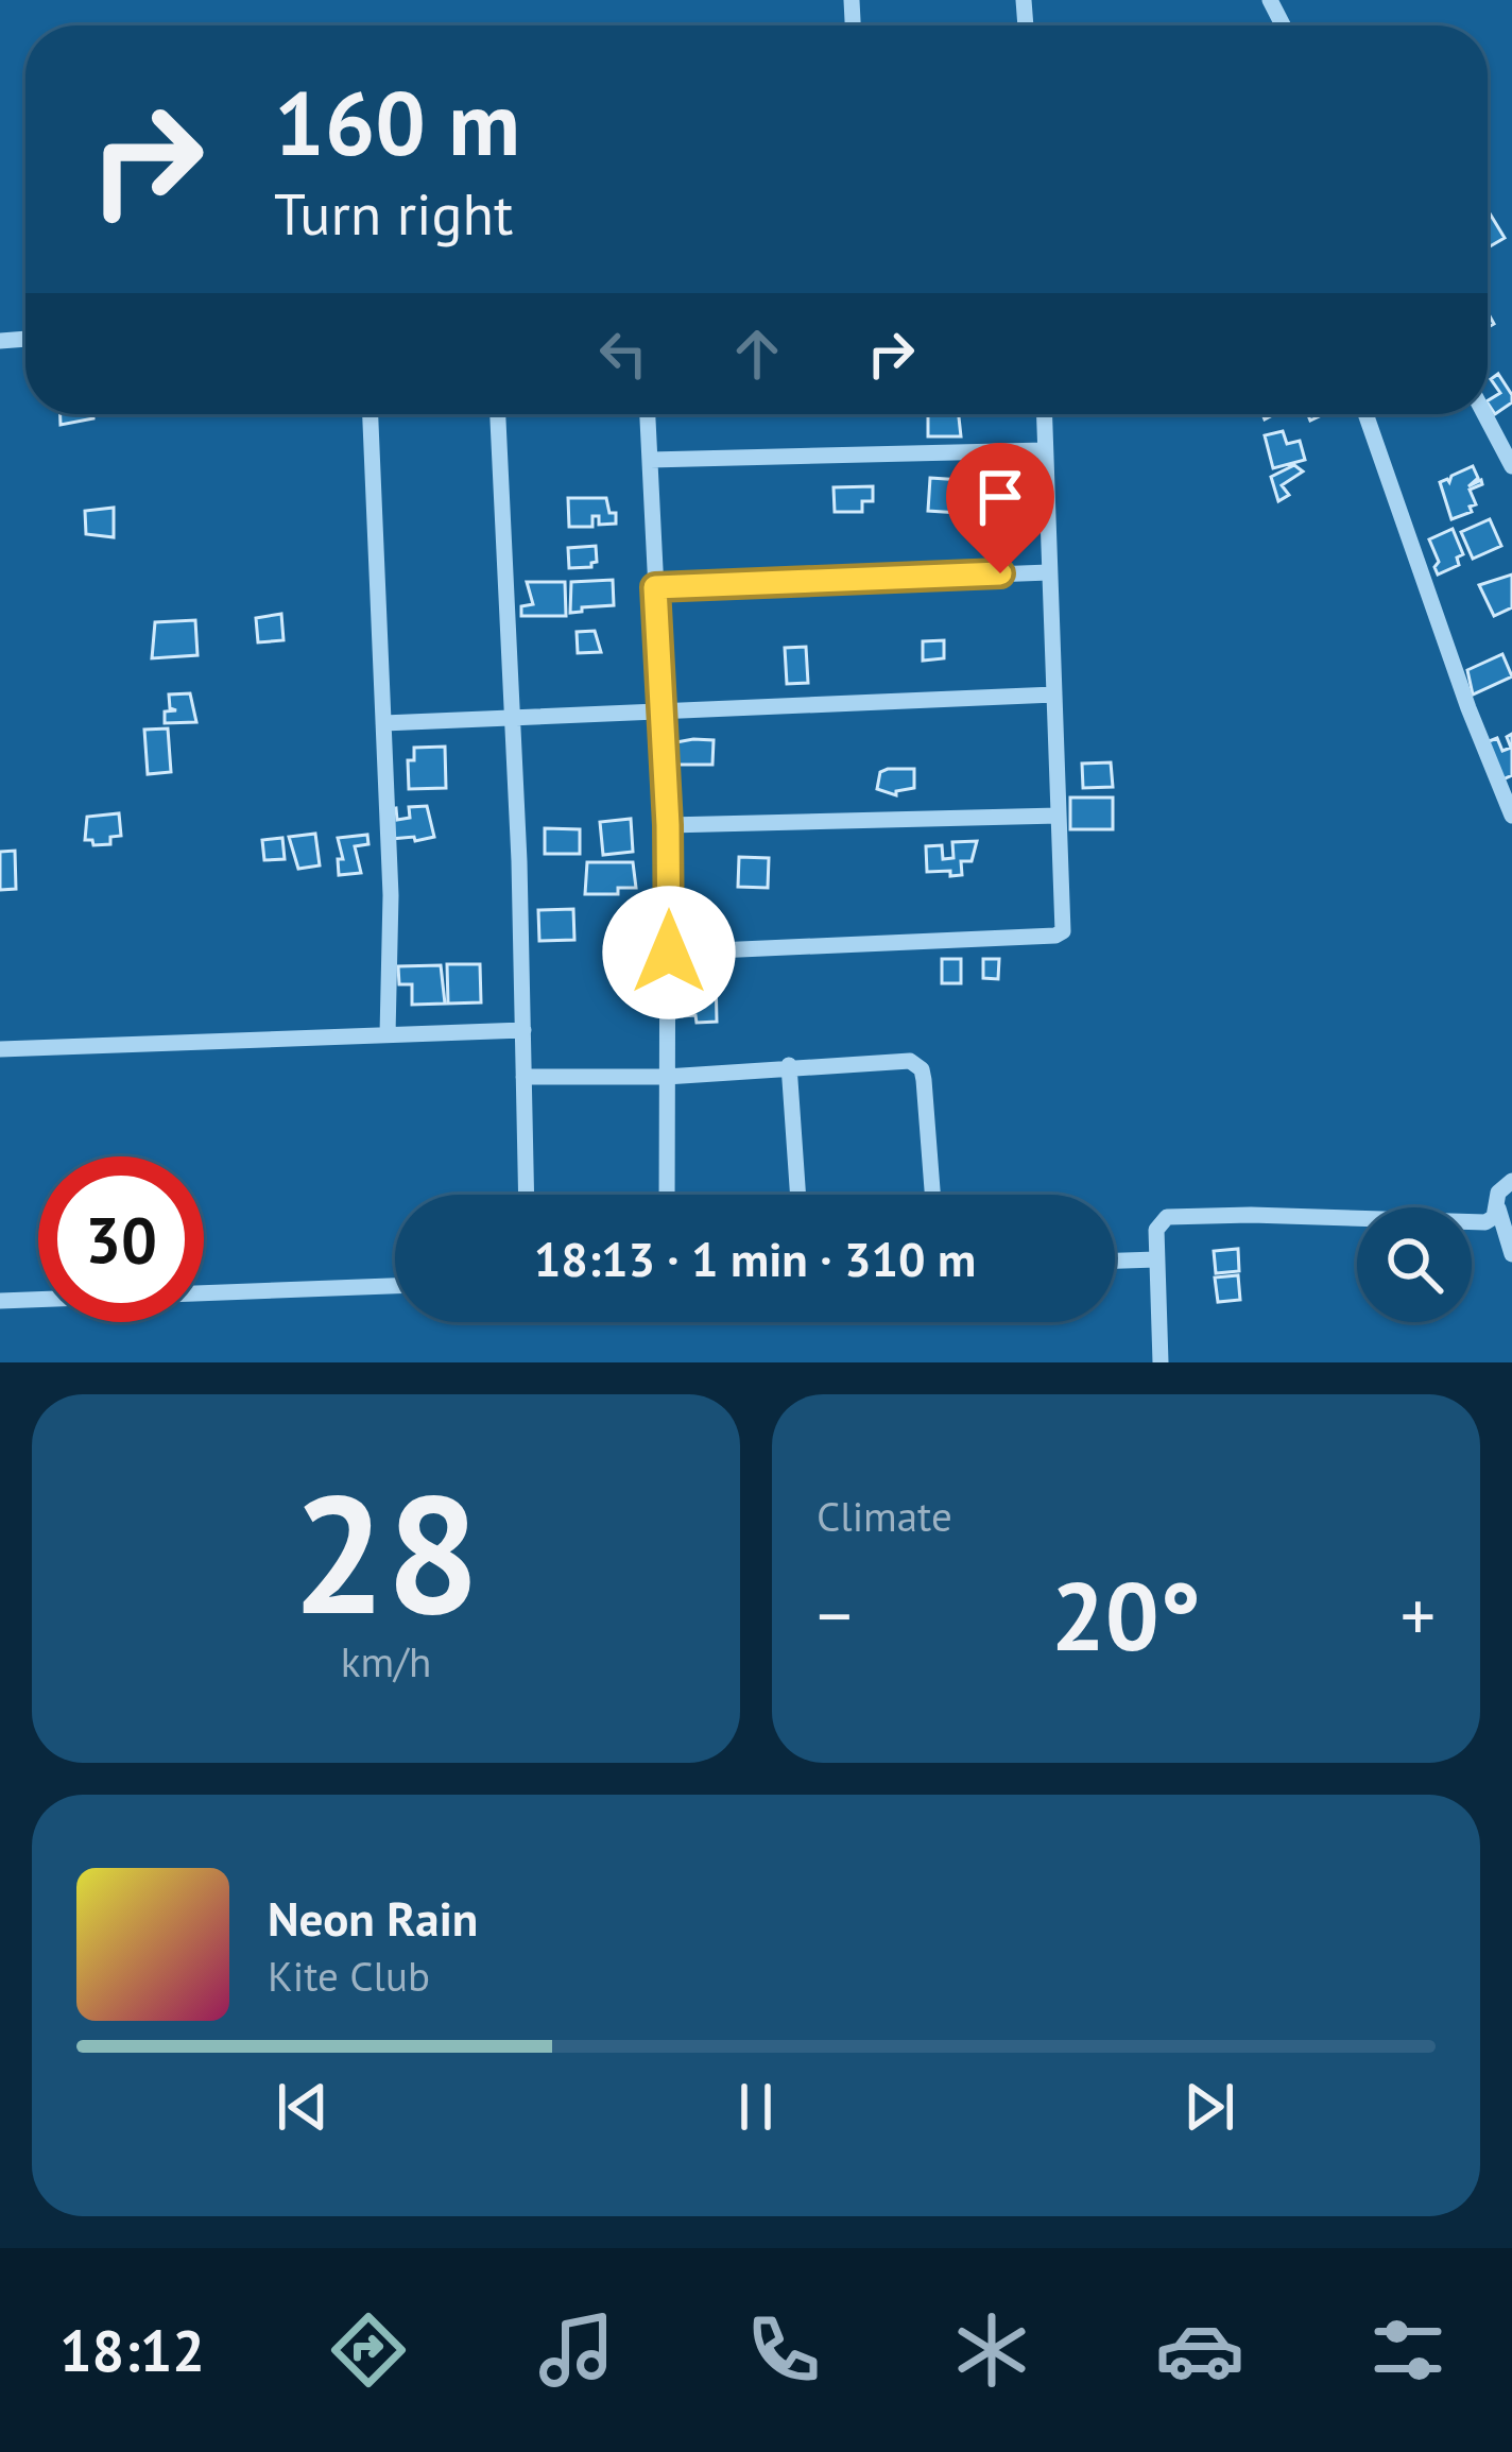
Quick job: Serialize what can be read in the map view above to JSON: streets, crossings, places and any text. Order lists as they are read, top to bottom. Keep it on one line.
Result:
{"page":{"turn":["160 m","Turn right"],"limit":"30","trip":"18:13 · 1 min · 310 m","tile":[["28","km/h"],"Climate"],"heat":["−","20°","+"],"song":["Neon Rain","Kite Club"],"tabs":"18:12"}}
